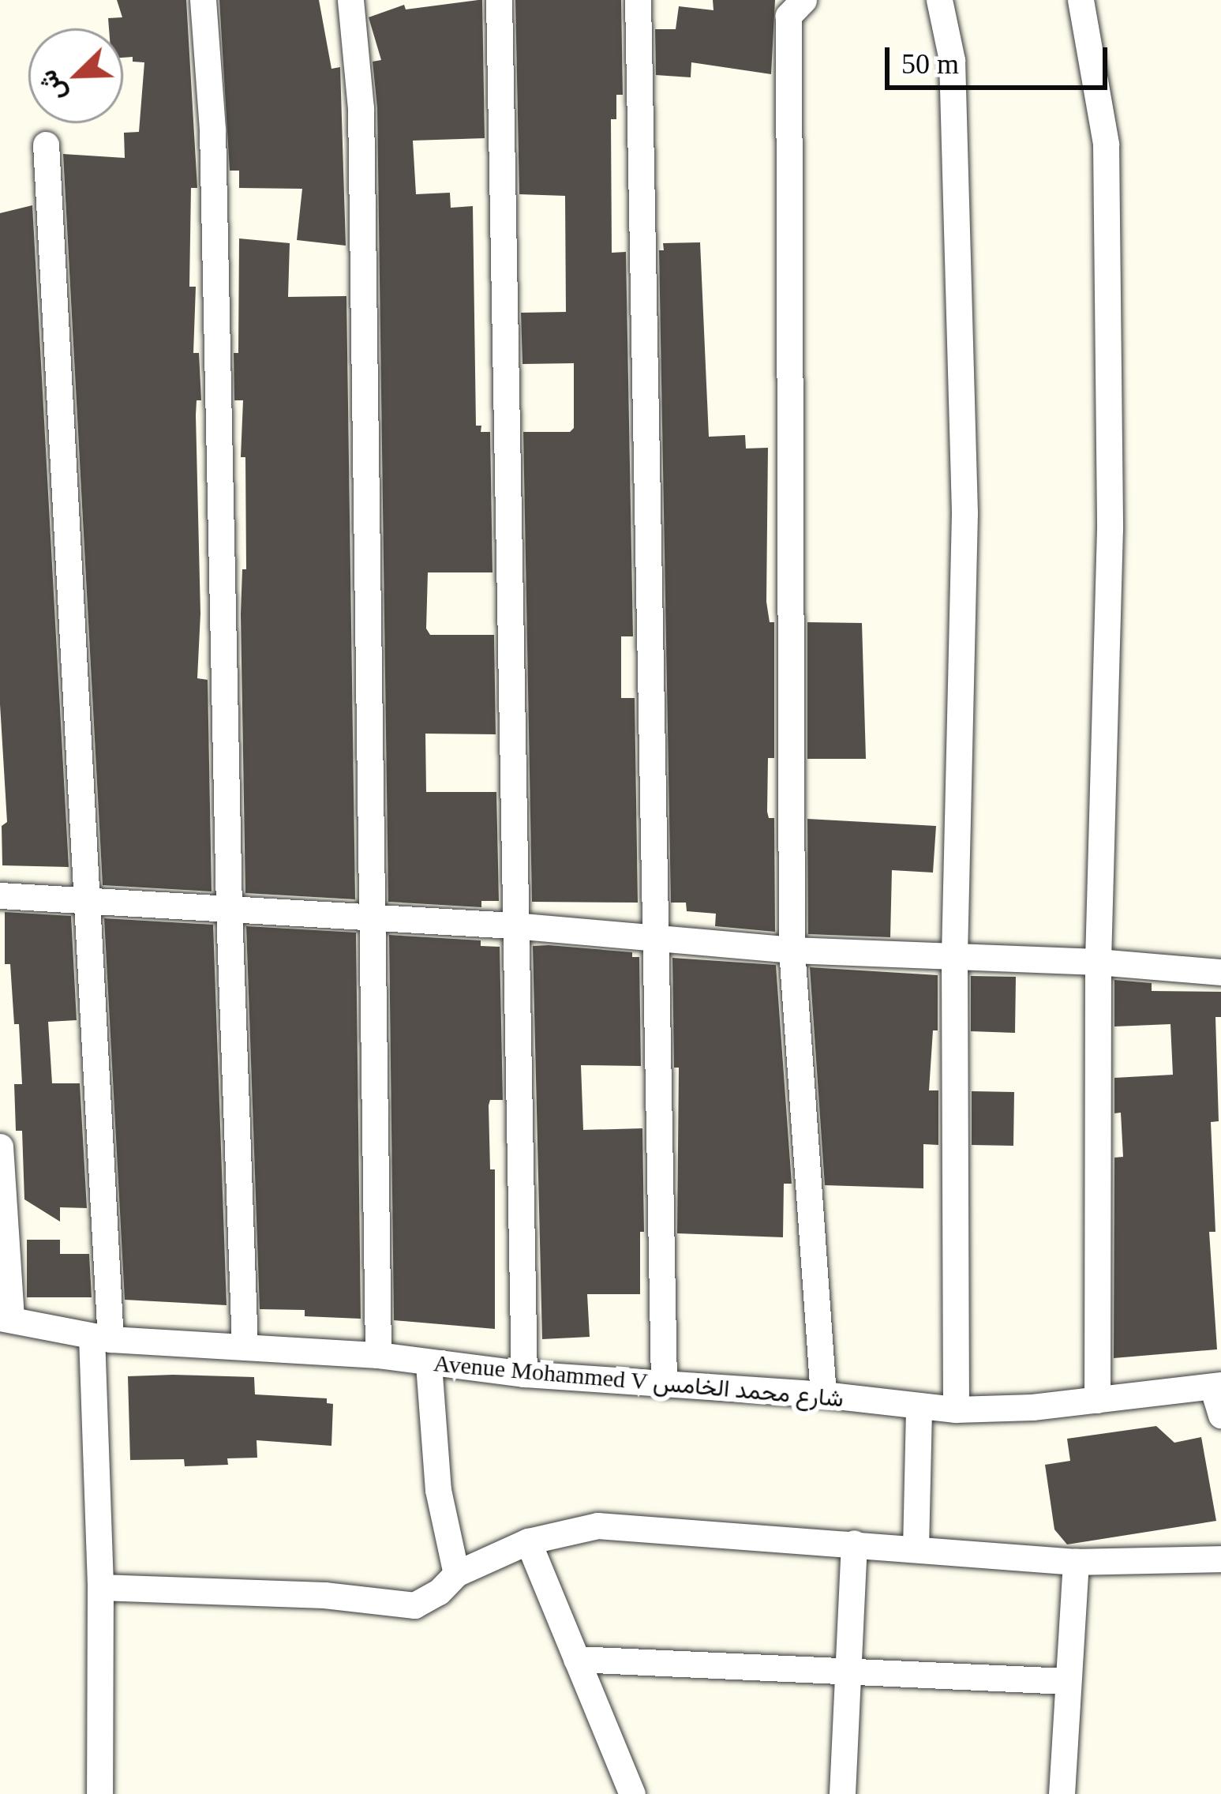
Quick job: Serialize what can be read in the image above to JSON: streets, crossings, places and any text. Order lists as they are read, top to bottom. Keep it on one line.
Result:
{"streets":{"street":["Avenue Mohammed V شارع محمد الخامس"]},"scale_bar":"50 m","north":"bottom left"}
